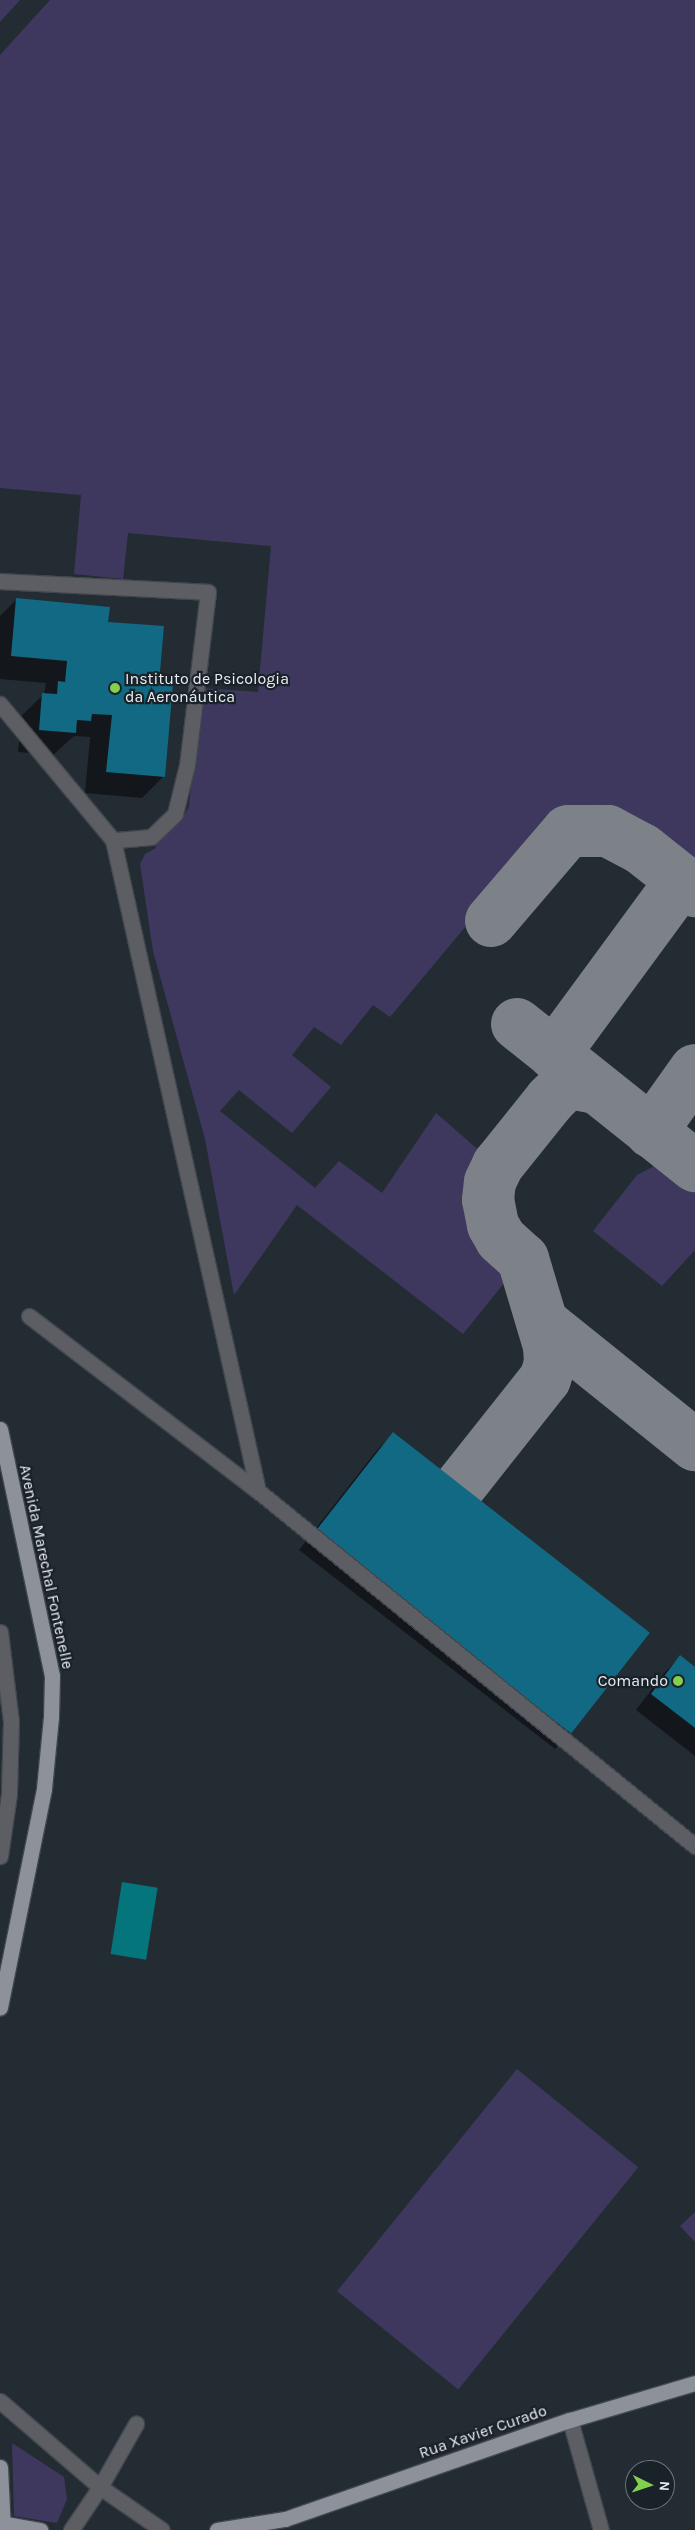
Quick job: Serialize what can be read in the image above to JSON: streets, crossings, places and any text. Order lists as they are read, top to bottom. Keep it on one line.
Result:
{"streets":{"main road":["Avenida Marechal Fontenelle","Rua Xavier Curado"]},"places":["Instituto de Psicologia da Aeronáutica","Comando"],"north":"right"}
